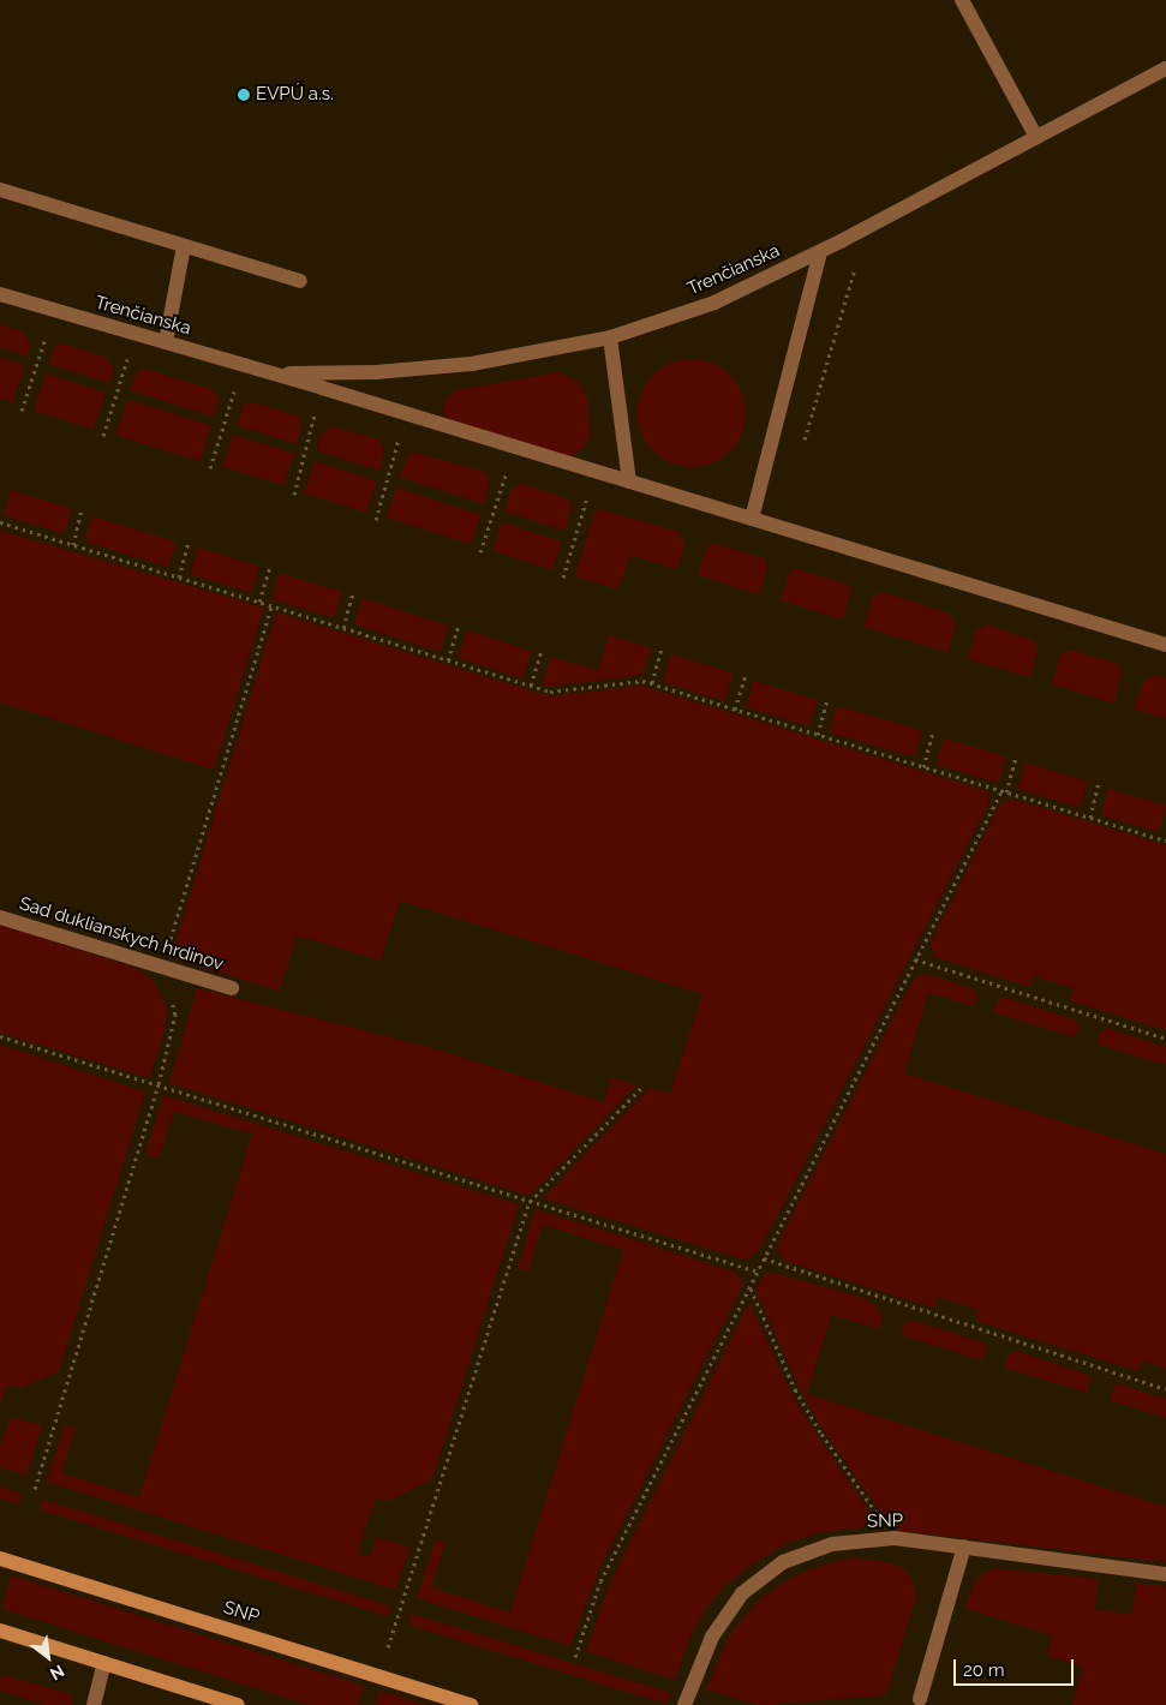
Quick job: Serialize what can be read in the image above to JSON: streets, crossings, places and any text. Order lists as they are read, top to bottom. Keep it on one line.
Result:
{"streets":{"street":["Trenčianska","Sad duklianskych hrdinov","SNP"]},"places":["EVPÚ a.s."],"scale_bar":"20 m","north":"bottom right"}
